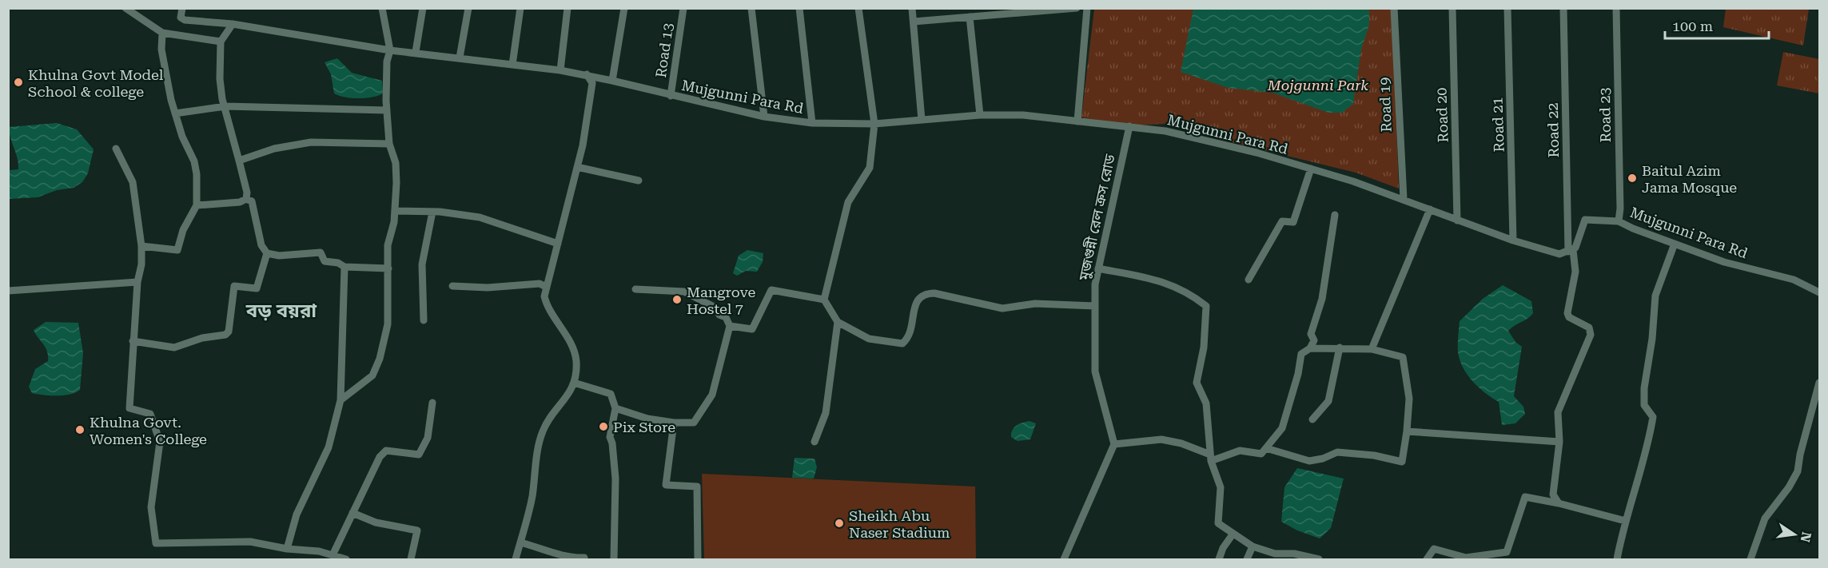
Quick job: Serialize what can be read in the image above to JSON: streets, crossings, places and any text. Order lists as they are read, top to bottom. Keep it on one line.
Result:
{"streets":{"street":["Road 13","Mujgunni Para Rd","Road 19","Road 20","Road 23","Road 21","Road 22","মুজগুন্নী রেল ক্রস রোড"]},"crossings":[["Road 13","Mujgunni Para Rd"],["Mujgunni Para Rd","Road 19"],["Mujgunni Para Rd","Road 20"],["Mujgunni Para Rd","Road 23"],["Mujgunni Para Rd","Road 21"],["Mujgunni Para Rd","Road 22"],["Mujgunni Para Rd","মুজগুন্নী রেল ক্রস রোড"]],"districts":["বড় বয়রা"],"parks":["Mojgunni Park"],"places":["Khulna Govt Model School & college","Baitul Azim Jama Mosque","Mangrove Hostel 7","Pix Store","Khulna Govt. Women's College","Sheikh Abu Naser Stadium"],"scale_bar":"100 m","north":"right"}
